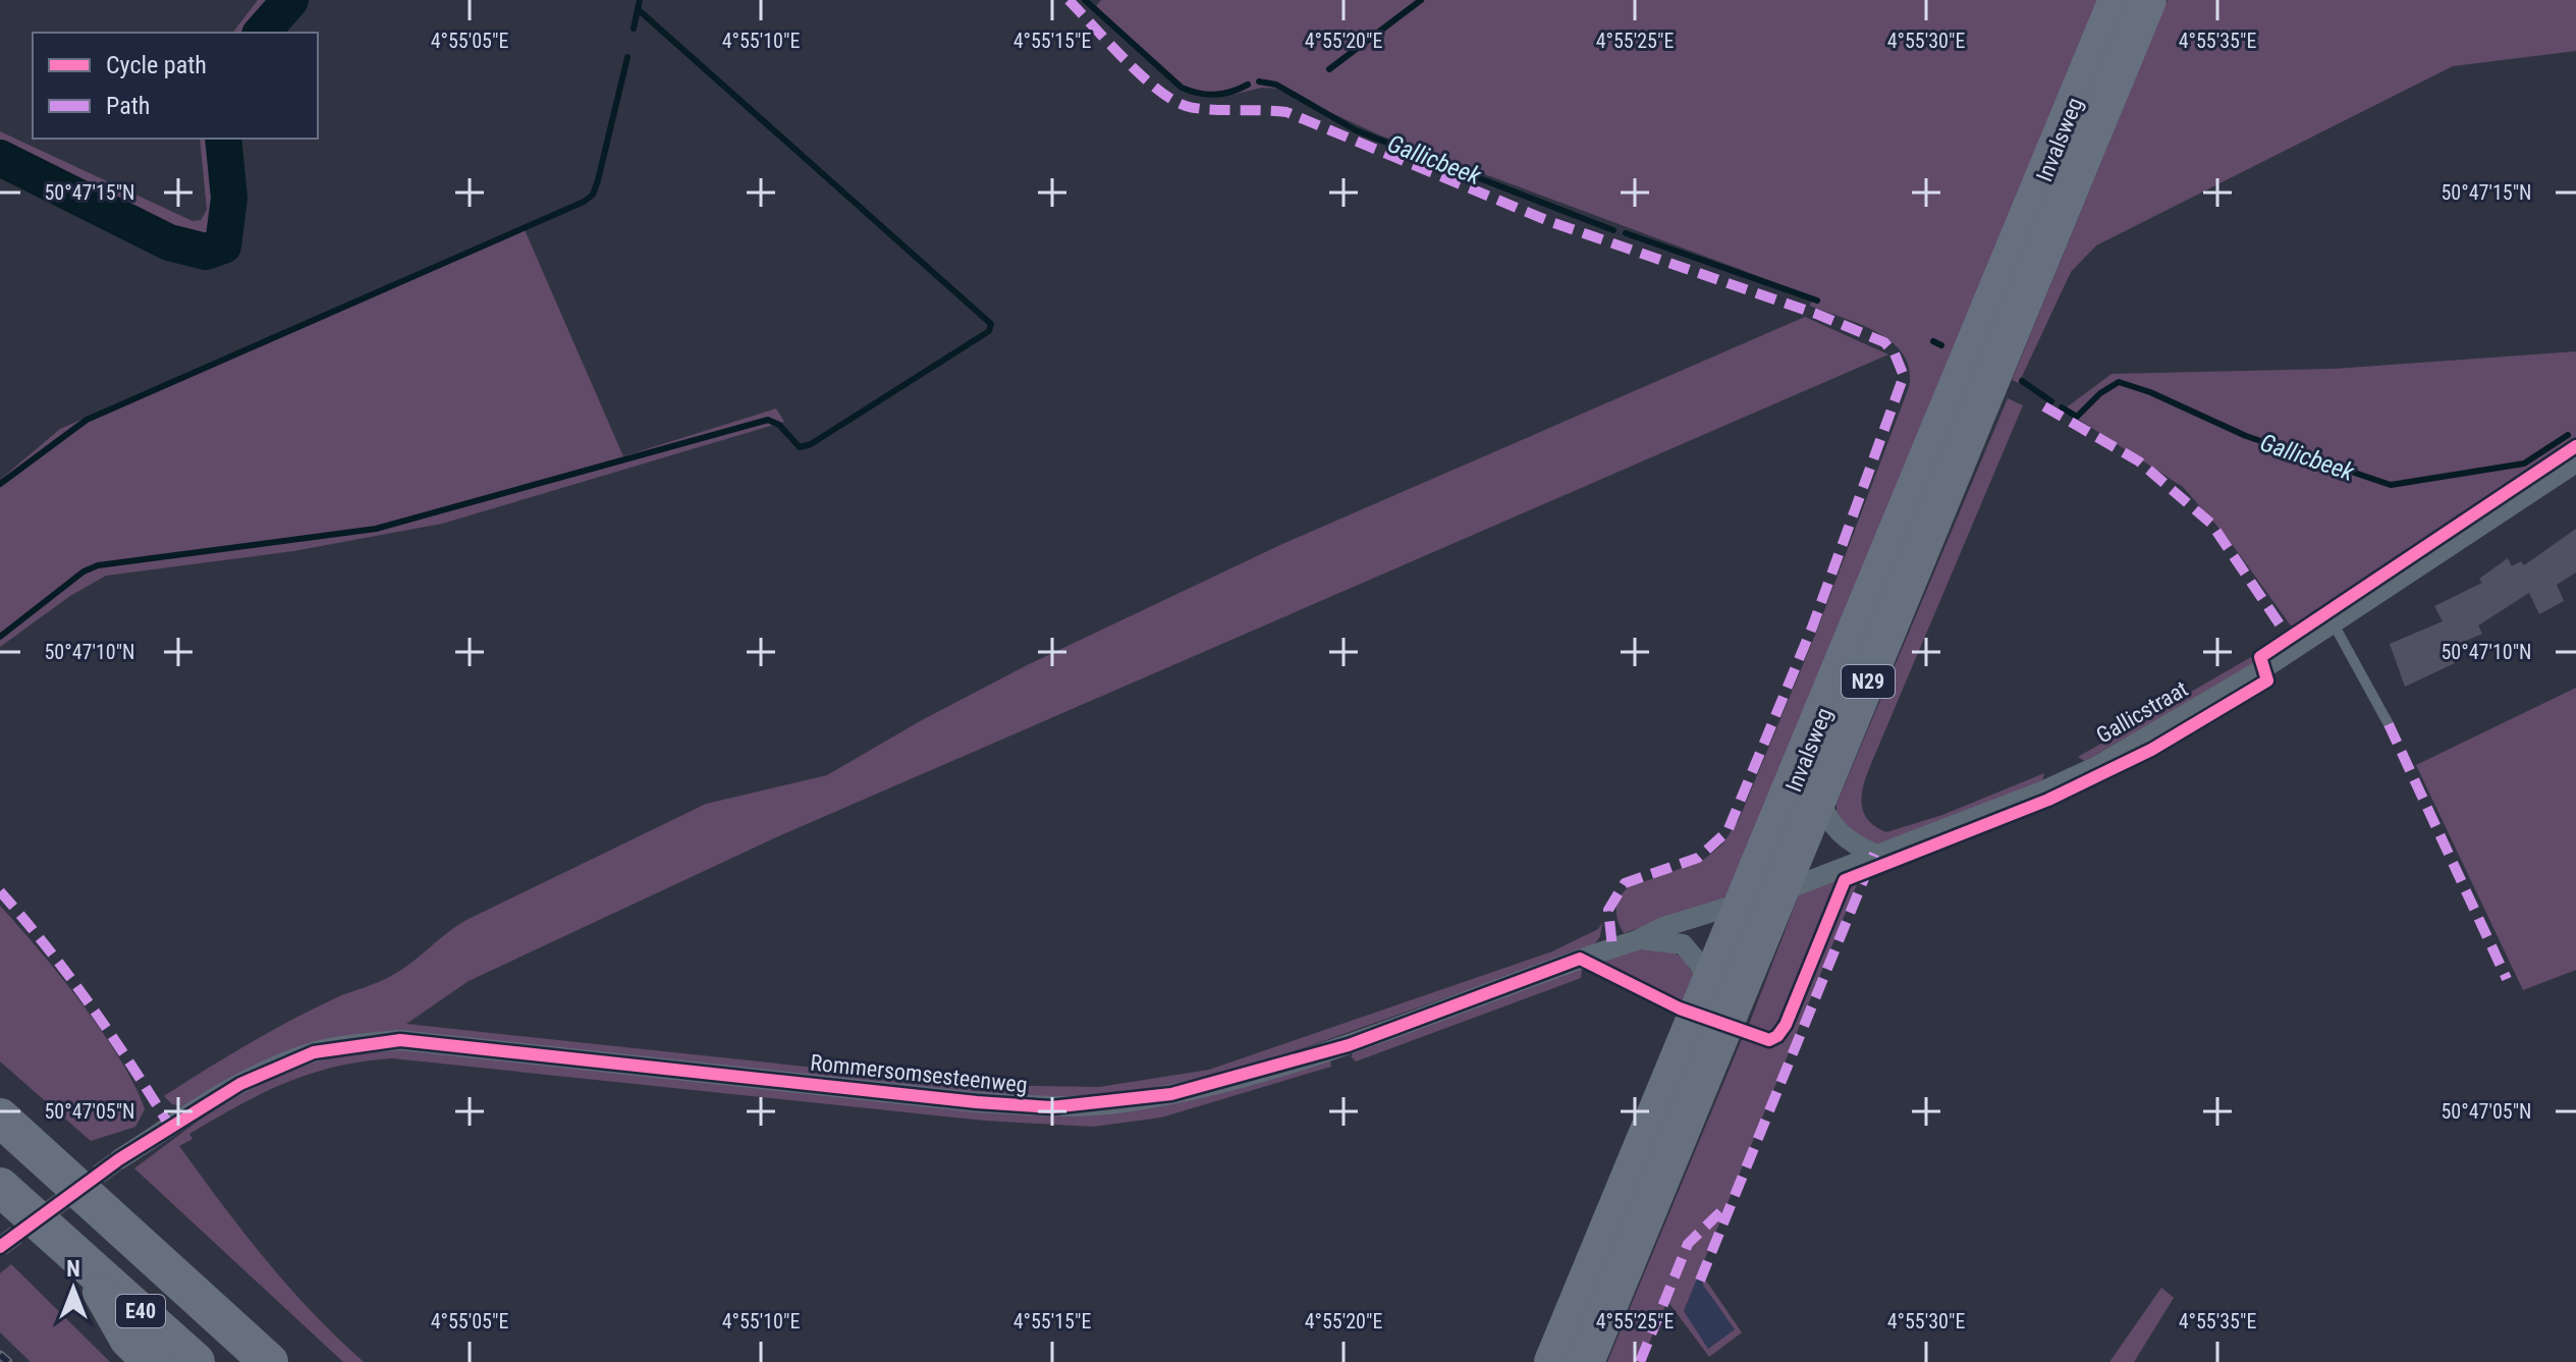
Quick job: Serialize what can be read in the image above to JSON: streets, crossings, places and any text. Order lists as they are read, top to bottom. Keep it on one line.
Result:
{"streets":{"highway":["Invalsweg","N29","E40"],"street":["Gallicstraat","Rommersomsesteenweg"]},"crossings":[["Invalsweg","Gallicstraat"],["Invalsweg","Rommersomsesteenweg"],["Gallicstraat","Rommersomsesteenweg"]],"water":["Gallicbeek"],"legend":["Cycle path","Path"],"north":"top","coordinates":["4°55'05\"E","4°55'10\"E","4°55'15\"E","4°55'20\"E","4°55'25\"E","4°55'30\"E","4°55'35\"E","50°47'15\"N","50°47'10\"N","50°47'05\"N"]}
